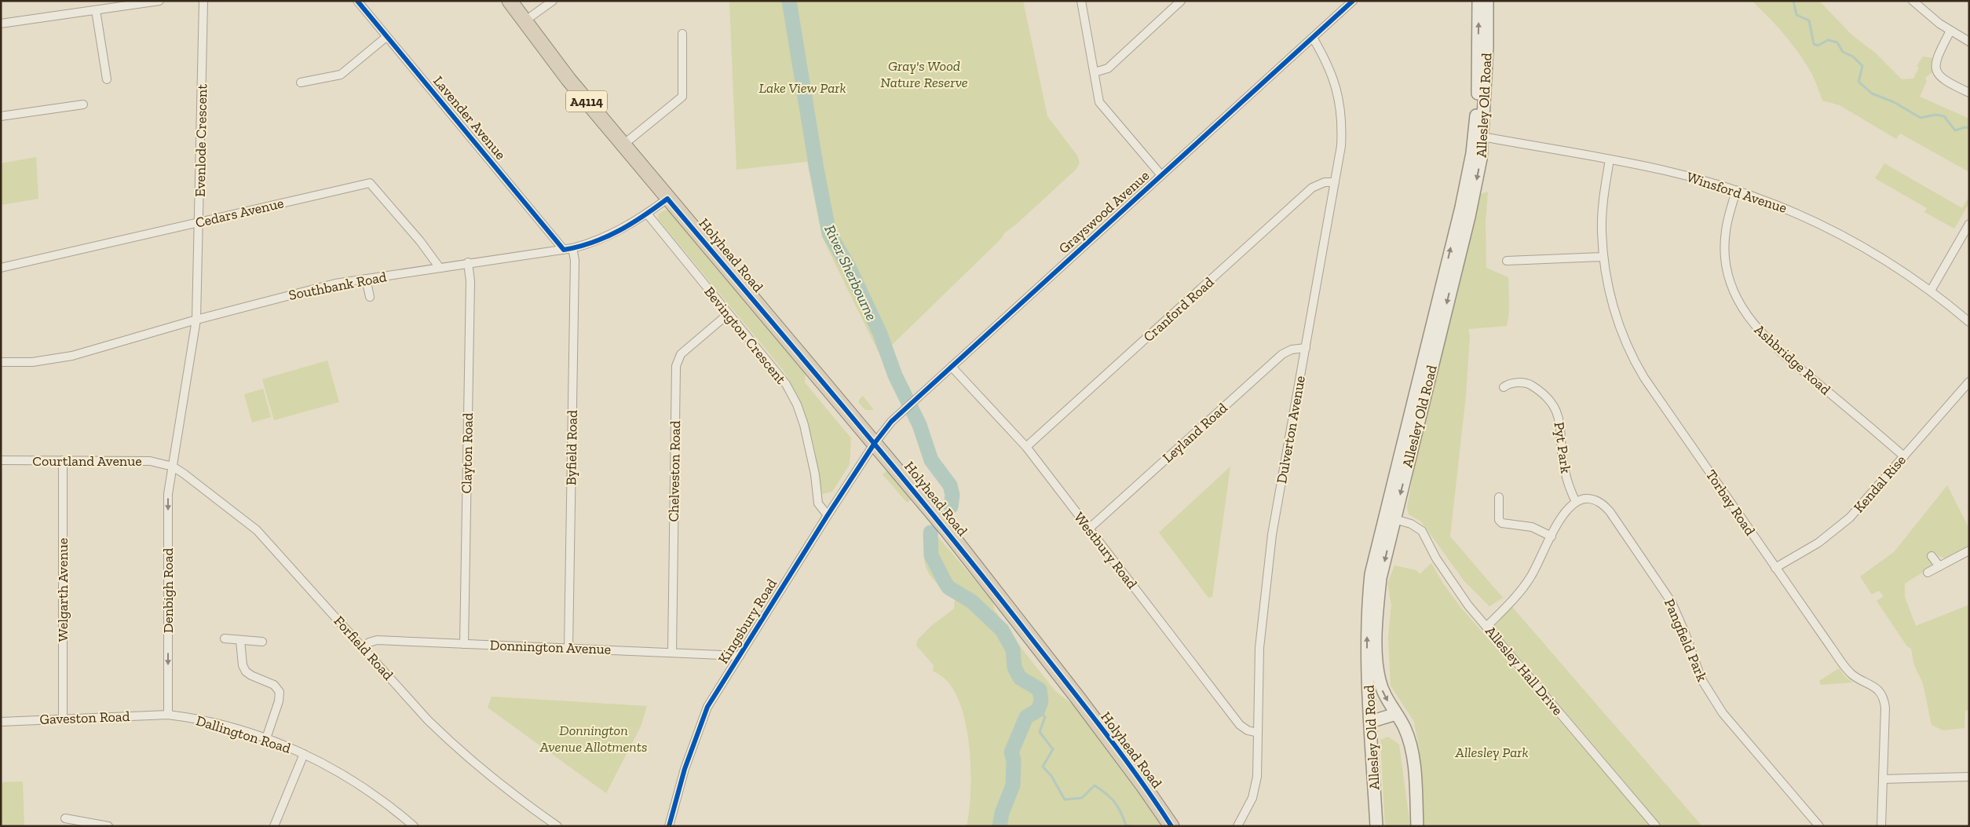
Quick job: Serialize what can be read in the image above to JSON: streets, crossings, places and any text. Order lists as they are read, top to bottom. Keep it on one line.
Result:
{"streets":{"highway":["A4114","Holyhead Road"],"main road":["Allesley Old Road"],"street":["Lavender Avenue","Evenlode Crescent","Winsford Avenue","Grayswood Avenue","Cedars Avenue","Southbank Road","Cranford Road","Bevington Crescent","Ashbridge Road","Dulverton Avenue","Leyland Road","Byfield Road","Pyt Park","Clayton Road","Courtland Avenue","Chelveston Road","Kendal Rise","Torbay Road","Westbury Road","Welgarth Avenue","Denbigh Road","Kingsbury Road","Pangfield Park","Donnington Avenue","Forfield Road","Allesley Hall Drive","Gaveston Road","Dallington Road"]},"crossings":[["Allesley Old Road","Winsford Avenue"],["Allesley Old Road","Allesley Hall Drive"],["Lavender Avenue","Southbank Road"],["Lavender Avenue","Byfield Road"],["Evenlode Crescent","Cedars Avenue"],["Evenlode Crescent","Southbank Road"],["Evenlode Crescent","Courtland Avenue"],["Evenlode Crescent","Denbigh Road"],["Evenlode Crescent","Forfield Road"],["Winsford Avenue","Ashbridge Road"],["Winsford Avenue","Torbay Road"],["Grayswood Avenue","Holyhead Road"],["Grayswood Avenue","Dulverton Avenue"],["Grayswood Avenue","Westbury Road"],["Grayswood Avenue","Kingsbury Road"],["Cedars Avenue","Southbank Road"],["Holyhead Road","Southbank Road"],["Holyhead Road","Kingsbury Road"],["Southbank Road","Bevington Crescent"],["Southbank Road","Byfield Road"],["Southbank Road","Clayton Road"],["Cranford Road","Dulverton Avenue"],["Cranford Road","Westbury Road"],["Bevington Crescent","Chelveston Road"],["Bevington Crescent","Kingsbury Road"],["Ashbridge Road","Kendal Rise"],["Dulverton Avenue","Leyland Road"],["Dulverton Avenue","Westbury Road"],["Leyland Road","Westbury Road"],["Byfield Road","Donnington Avenue"],["Pyt Park","Pangfield Park"],["Clayton Road","Donnington Avenue"],["Courtland Avenue","Welgarth Avenue"],["Courtland Avenue","Denbigh Road"],["Courtland Avenue","Forfield Road"],["Chelveston Road","Donnington Avenue"],["Kendal Rise","Torbay Road"],["Welgarth Avenue","Gaveston Road"],["Denbigh Road","Forfield Road"],["Denbigh Road","Gaveston Road"],["Denbigh Road","Dallington Road"],["Kingsbury Road","Donnington Avenue"],["Donnington Avenue","Forfield Road"],["Gaveston Road","Dallington Road"]],"one_way":["Denbigh Road"],"water":["River Sherbourne"],"parks":["Gray's Wood Nature Reserve","Lake View Park","Donnington Avenue Allotments","Allesley Park"]}
